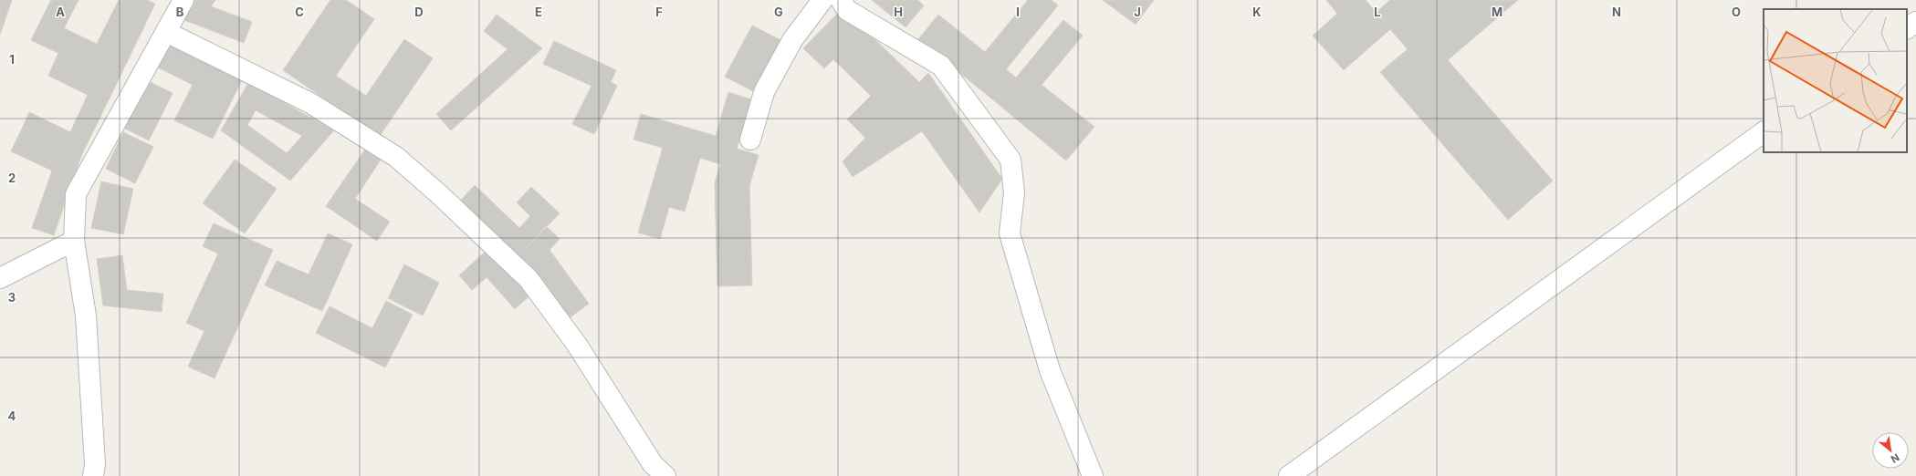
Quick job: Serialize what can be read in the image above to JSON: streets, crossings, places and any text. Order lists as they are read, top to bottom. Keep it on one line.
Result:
{"north":"bottom right","grid":{"columns":["A","B","C","D","E","F","G","H","I","J","K","L","M","N","O"],"rows":["1","2","3","4"]}}
